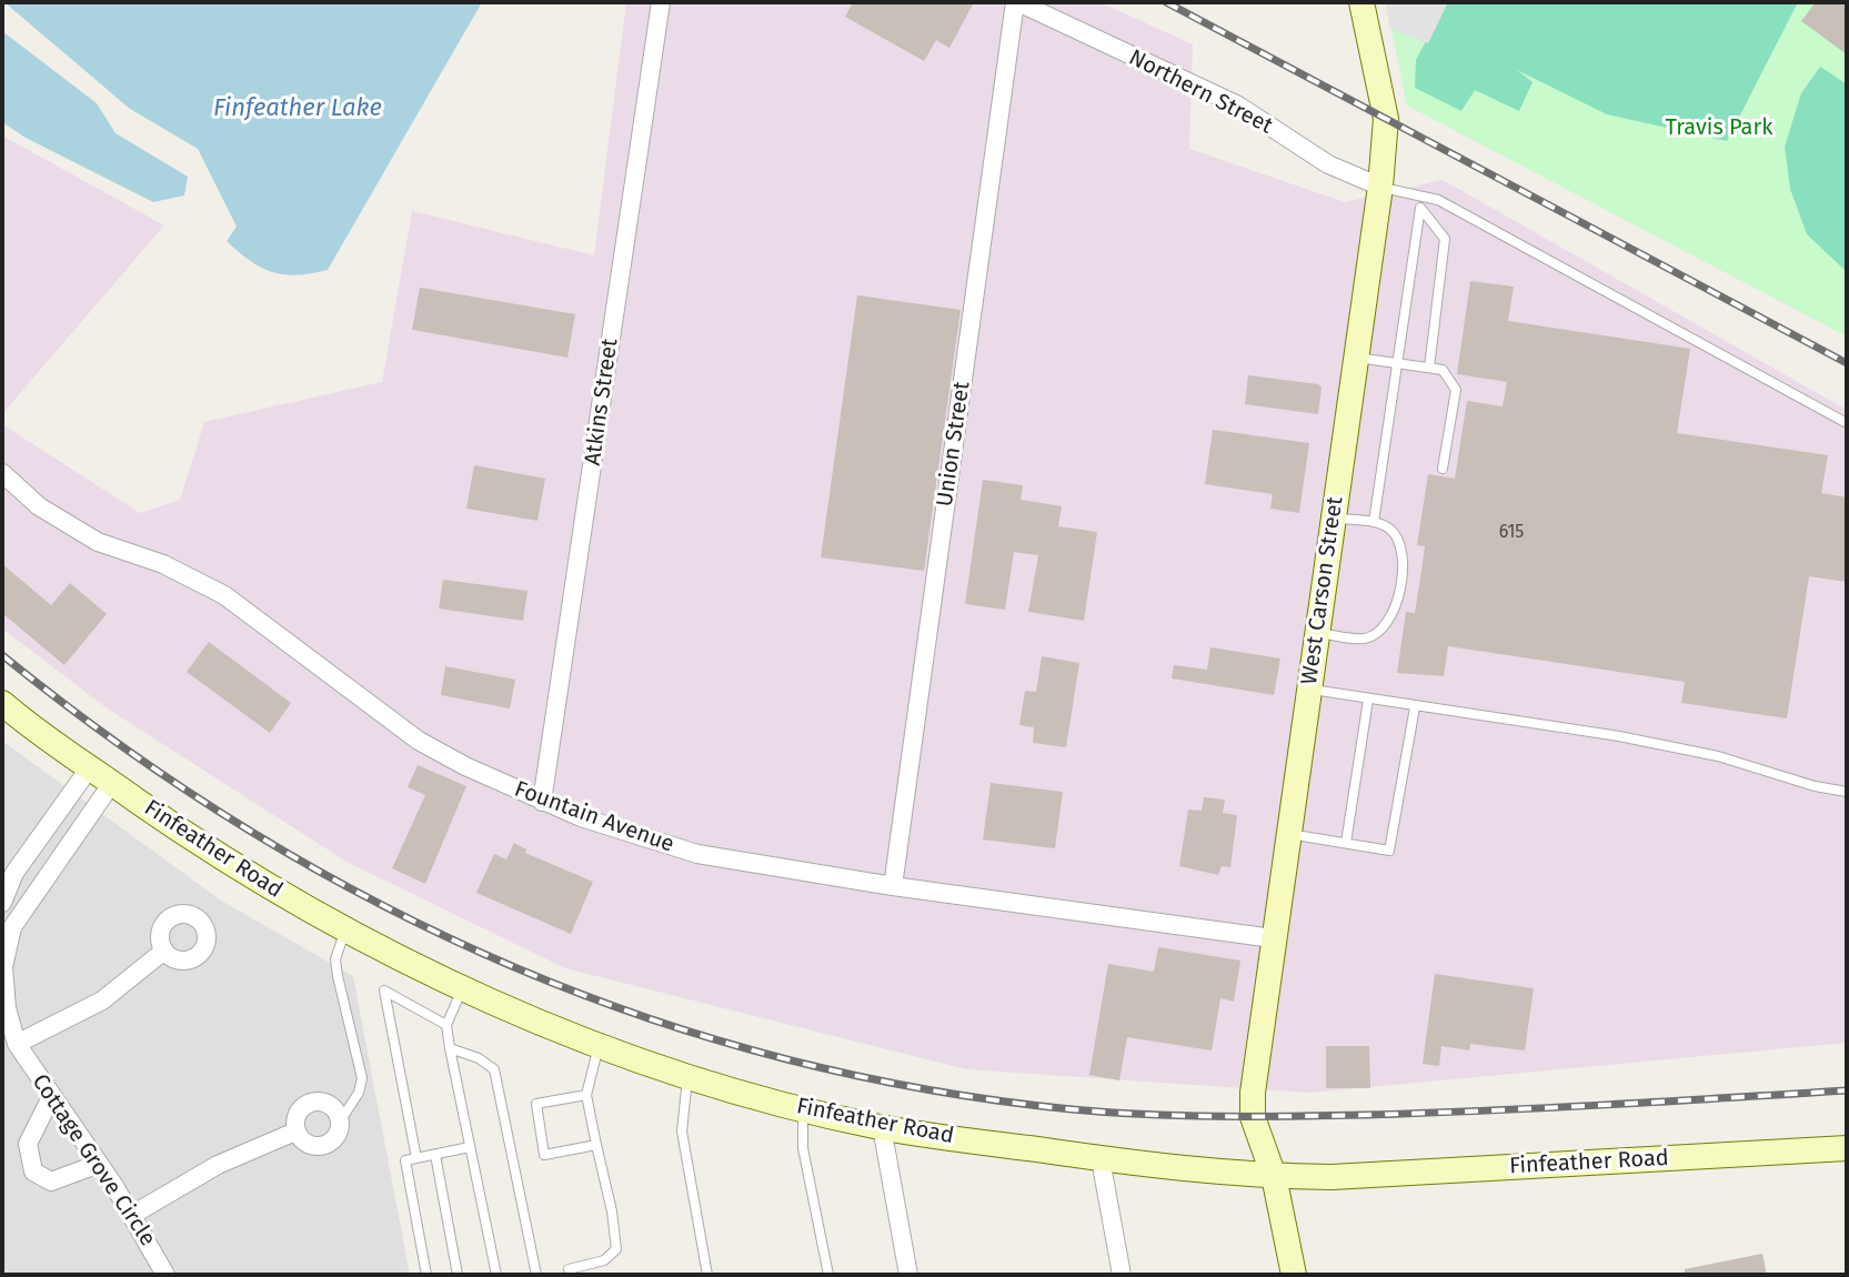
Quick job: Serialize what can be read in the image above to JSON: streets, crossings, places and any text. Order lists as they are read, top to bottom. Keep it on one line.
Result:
{"streets":{"street":["Northern Street","Atkins Street","Union Street","West Carson Street","Fountain Avenue","Finfeather Road","Cottage Grove Circle"]},"crossings":[["Northern Street","Union Street"],["Northern Street","West Carson Street"],["Atkins Street","Fountain Avenue"],["Union Street","Fountain Avenue"],["West Carson Street","Fountain Avenue"],["West Carson Street","Finfeather Road"],["Finfeather Road","Cottage Grove Circle"]],"water":["Finfeather Lake"],"parks":["Travis Park"],"house_numbers":["615"]}
